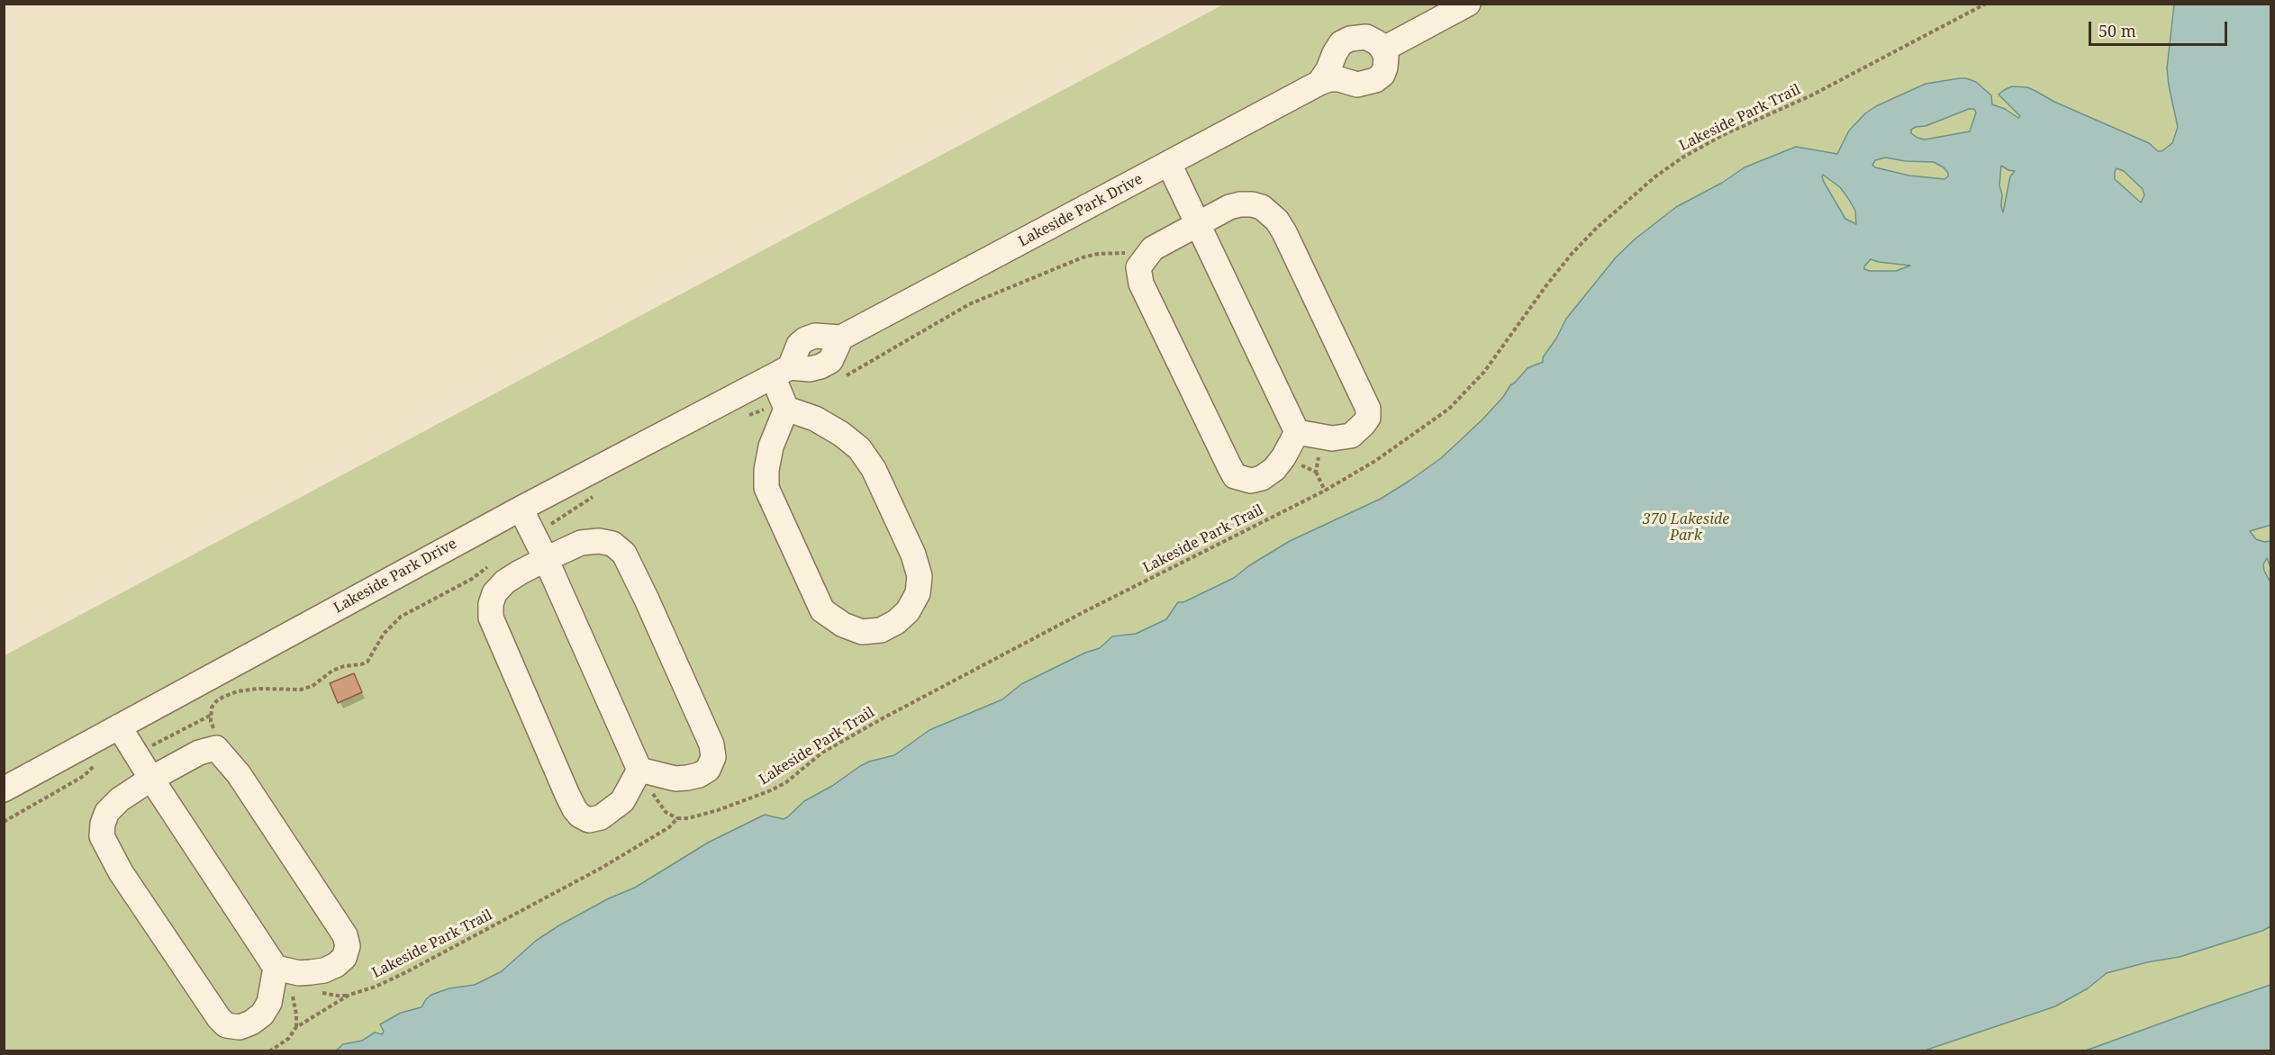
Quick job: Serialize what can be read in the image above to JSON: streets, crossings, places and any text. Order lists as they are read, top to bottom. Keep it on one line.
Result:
{"streets":{"street":["Lakeside Park Drive"],"path":["Lakeside Park Trail"]},"parks":["370 Lakeside Park"],"scale_bar":"50 m"}
